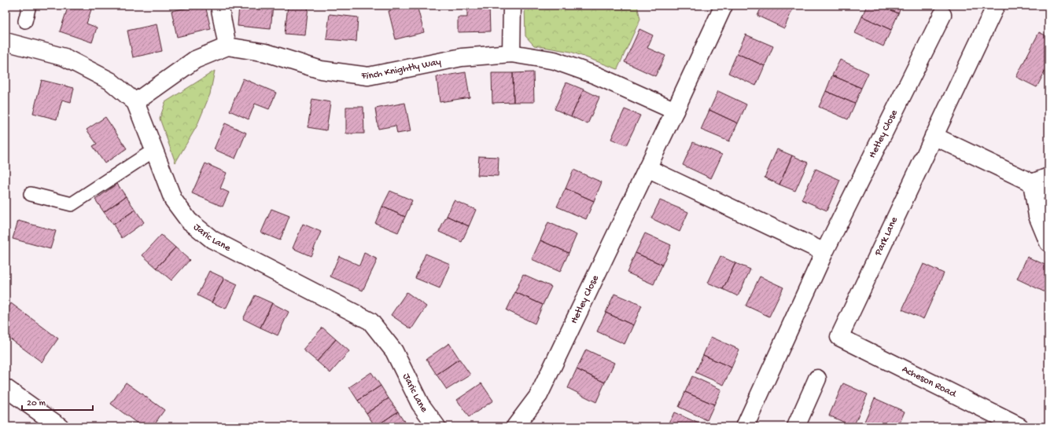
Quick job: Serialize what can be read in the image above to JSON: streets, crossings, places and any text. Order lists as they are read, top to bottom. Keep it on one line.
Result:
{"streets":{"street":["Finch Knightly Way","Hetley Close","Jaric Lane","Park Lane","Acheson Road"]},"crossings":[["Finch Knightly Way","Hetley Close"],["Park Lane","Acheson Road"]],"scale_bar":"20 m"}
